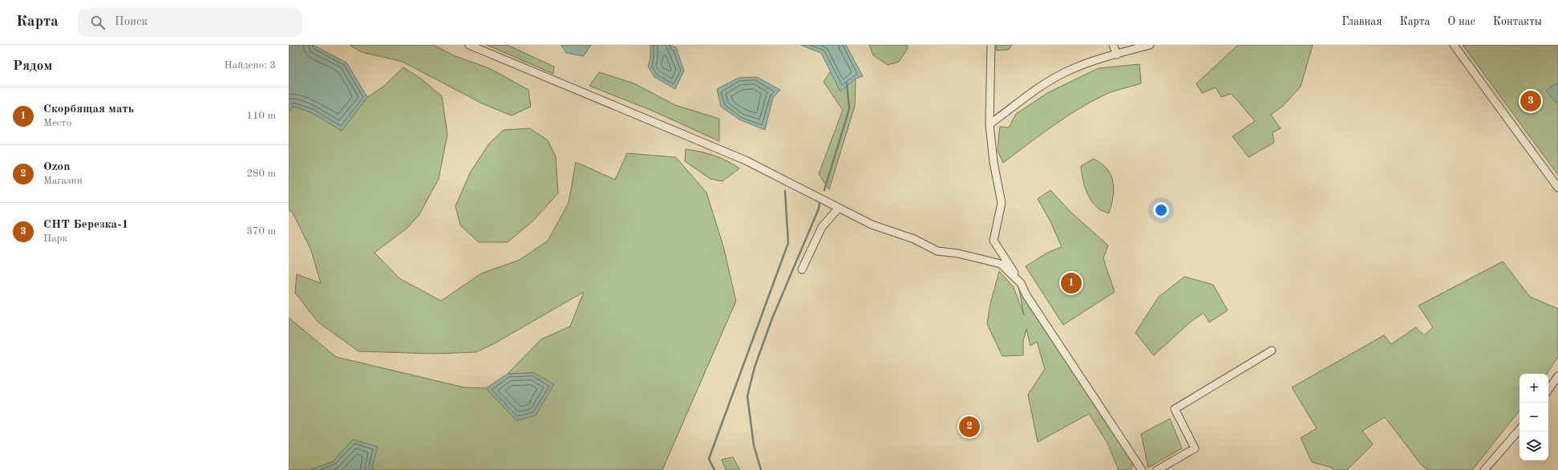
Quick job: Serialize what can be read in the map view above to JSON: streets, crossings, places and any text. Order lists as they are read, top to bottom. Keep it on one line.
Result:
{"page":{"header":"Карта","search":"Поиск","nav":["Главная","Карта","О нас","Контакты"],"heading":["Рядом","Найдено: 3"],"list":[{"mark":"1","name":"Скорбящая мать","note":"Место","value":"110 m"},{"mark":"2","name":"Ozon","note":"Магазин","value":"280 m"},{"mark":"3","name":"СНТ Березка-1","note":"Парк","value":"370 m"}],"pins":["3","1","2"],"map_buttons":["+","−"]}}
